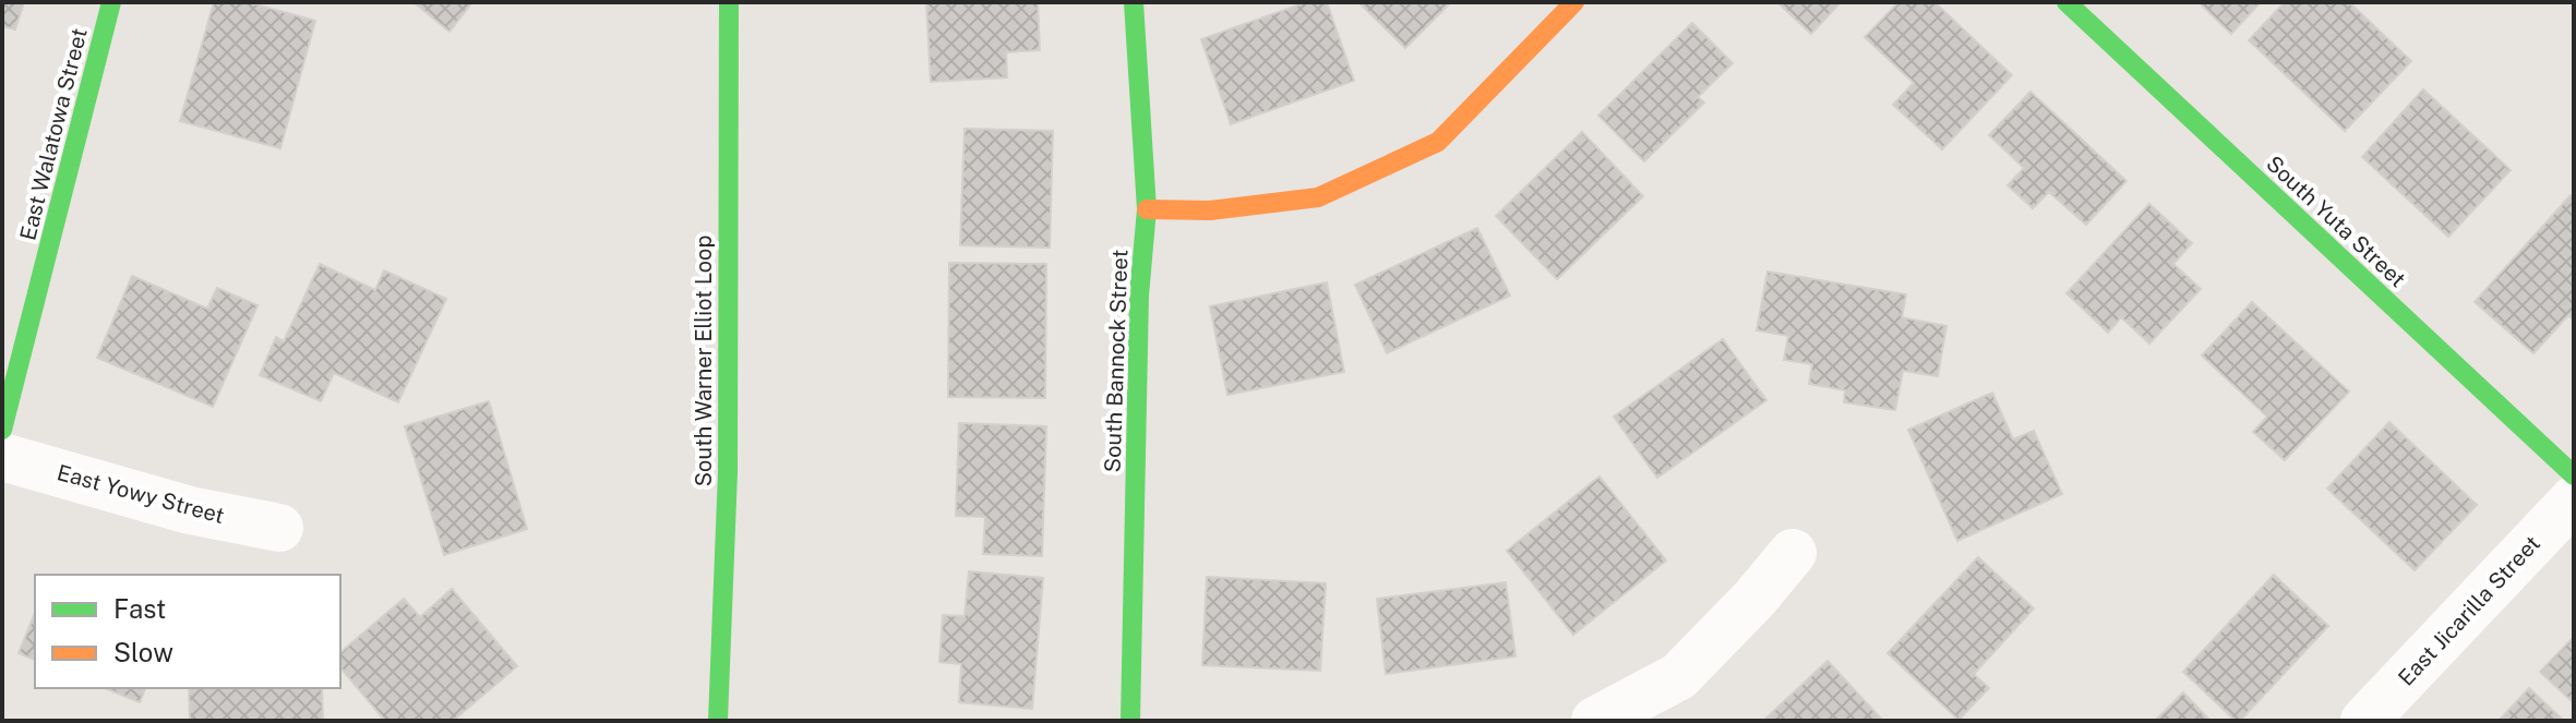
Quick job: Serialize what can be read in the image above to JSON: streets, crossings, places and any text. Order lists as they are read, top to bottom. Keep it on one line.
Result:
{"streets":{"street":["East Walatowa Street","South Yuta Street","South Warner Elliot Loop","South Bannock Street","East Yowy Street","East Jicarilla Street"]},"legend":["Fast","Slow"]}
